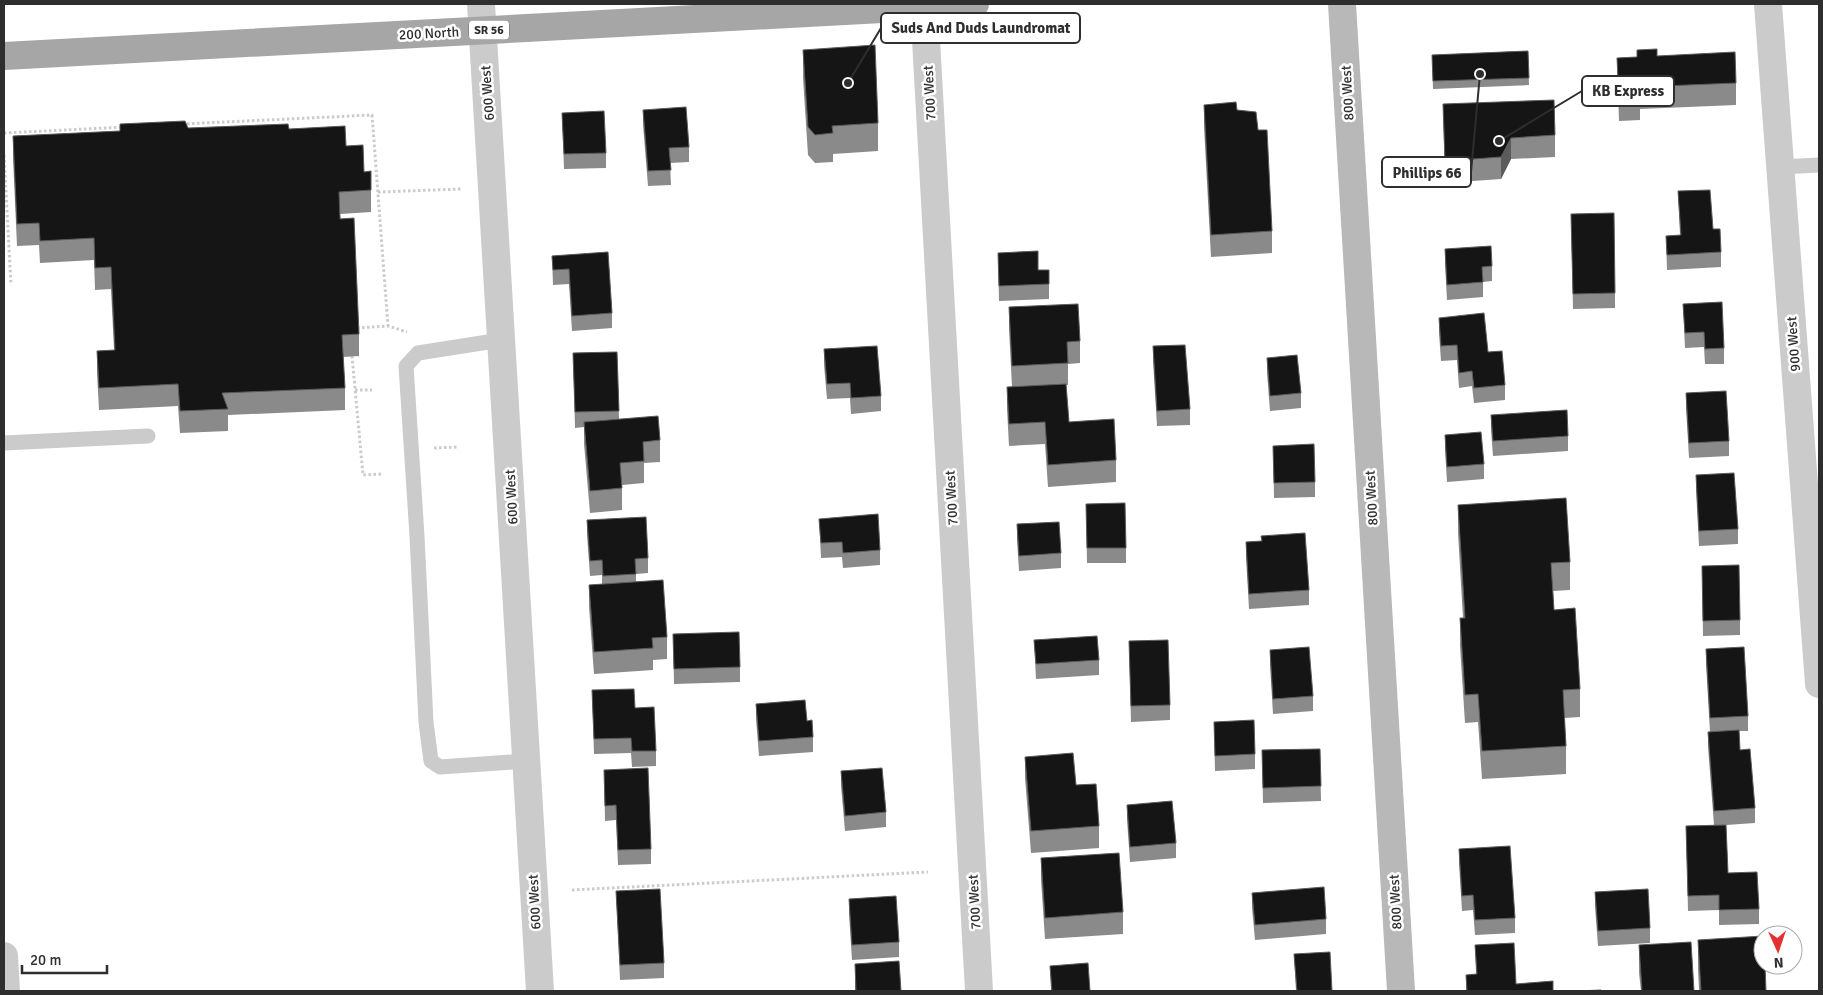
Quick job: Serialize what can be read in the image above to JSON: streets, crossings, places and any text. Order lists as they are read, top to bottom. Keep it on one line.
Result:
{"streets":{"main road":["SR 56","200 North"],"street":["600 West","700 West","800 West","900 West"]},"crossings":[["200 North","600 West"],["200 North","700 West"]],"places":["Phillips 66","Suds And Duds Laundromat","KB Express"],"scale_bar":"20 m","north":"bottom"}
